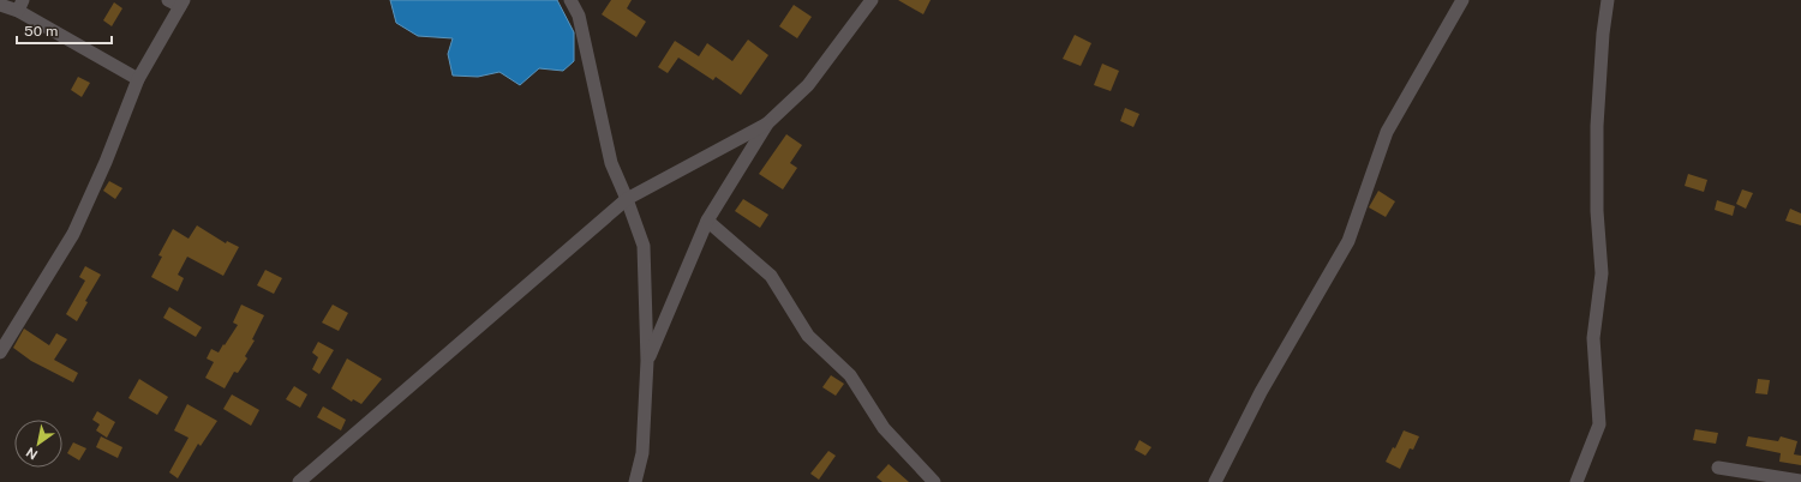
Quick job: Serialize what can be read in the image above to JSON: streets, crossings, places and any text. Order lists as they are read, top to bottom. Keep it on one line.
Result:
{"scale_bar":"50 m","north":"bottom left"}
